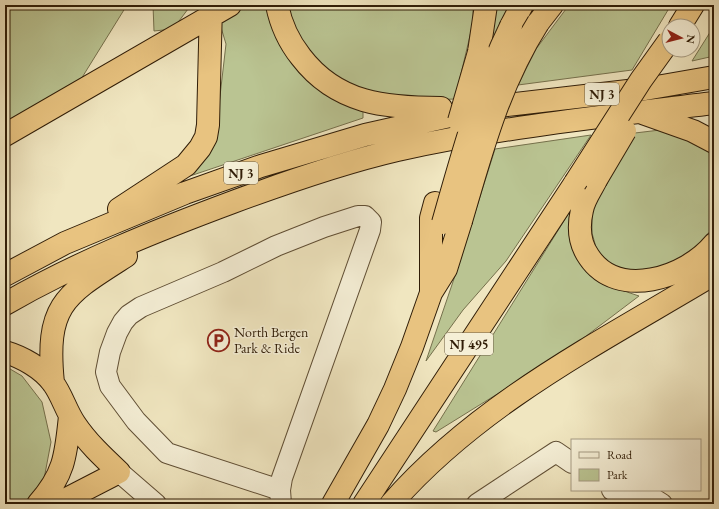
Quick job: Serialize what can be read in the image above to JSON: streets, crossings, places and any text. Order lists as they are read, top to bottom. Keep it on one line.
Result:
{"streets":{"highway":["NJ 3","NJ 495"]},"places":{"parking":["North Bergen Park & Ride"]},"legend":["Road","Park"],"north":"right"}
